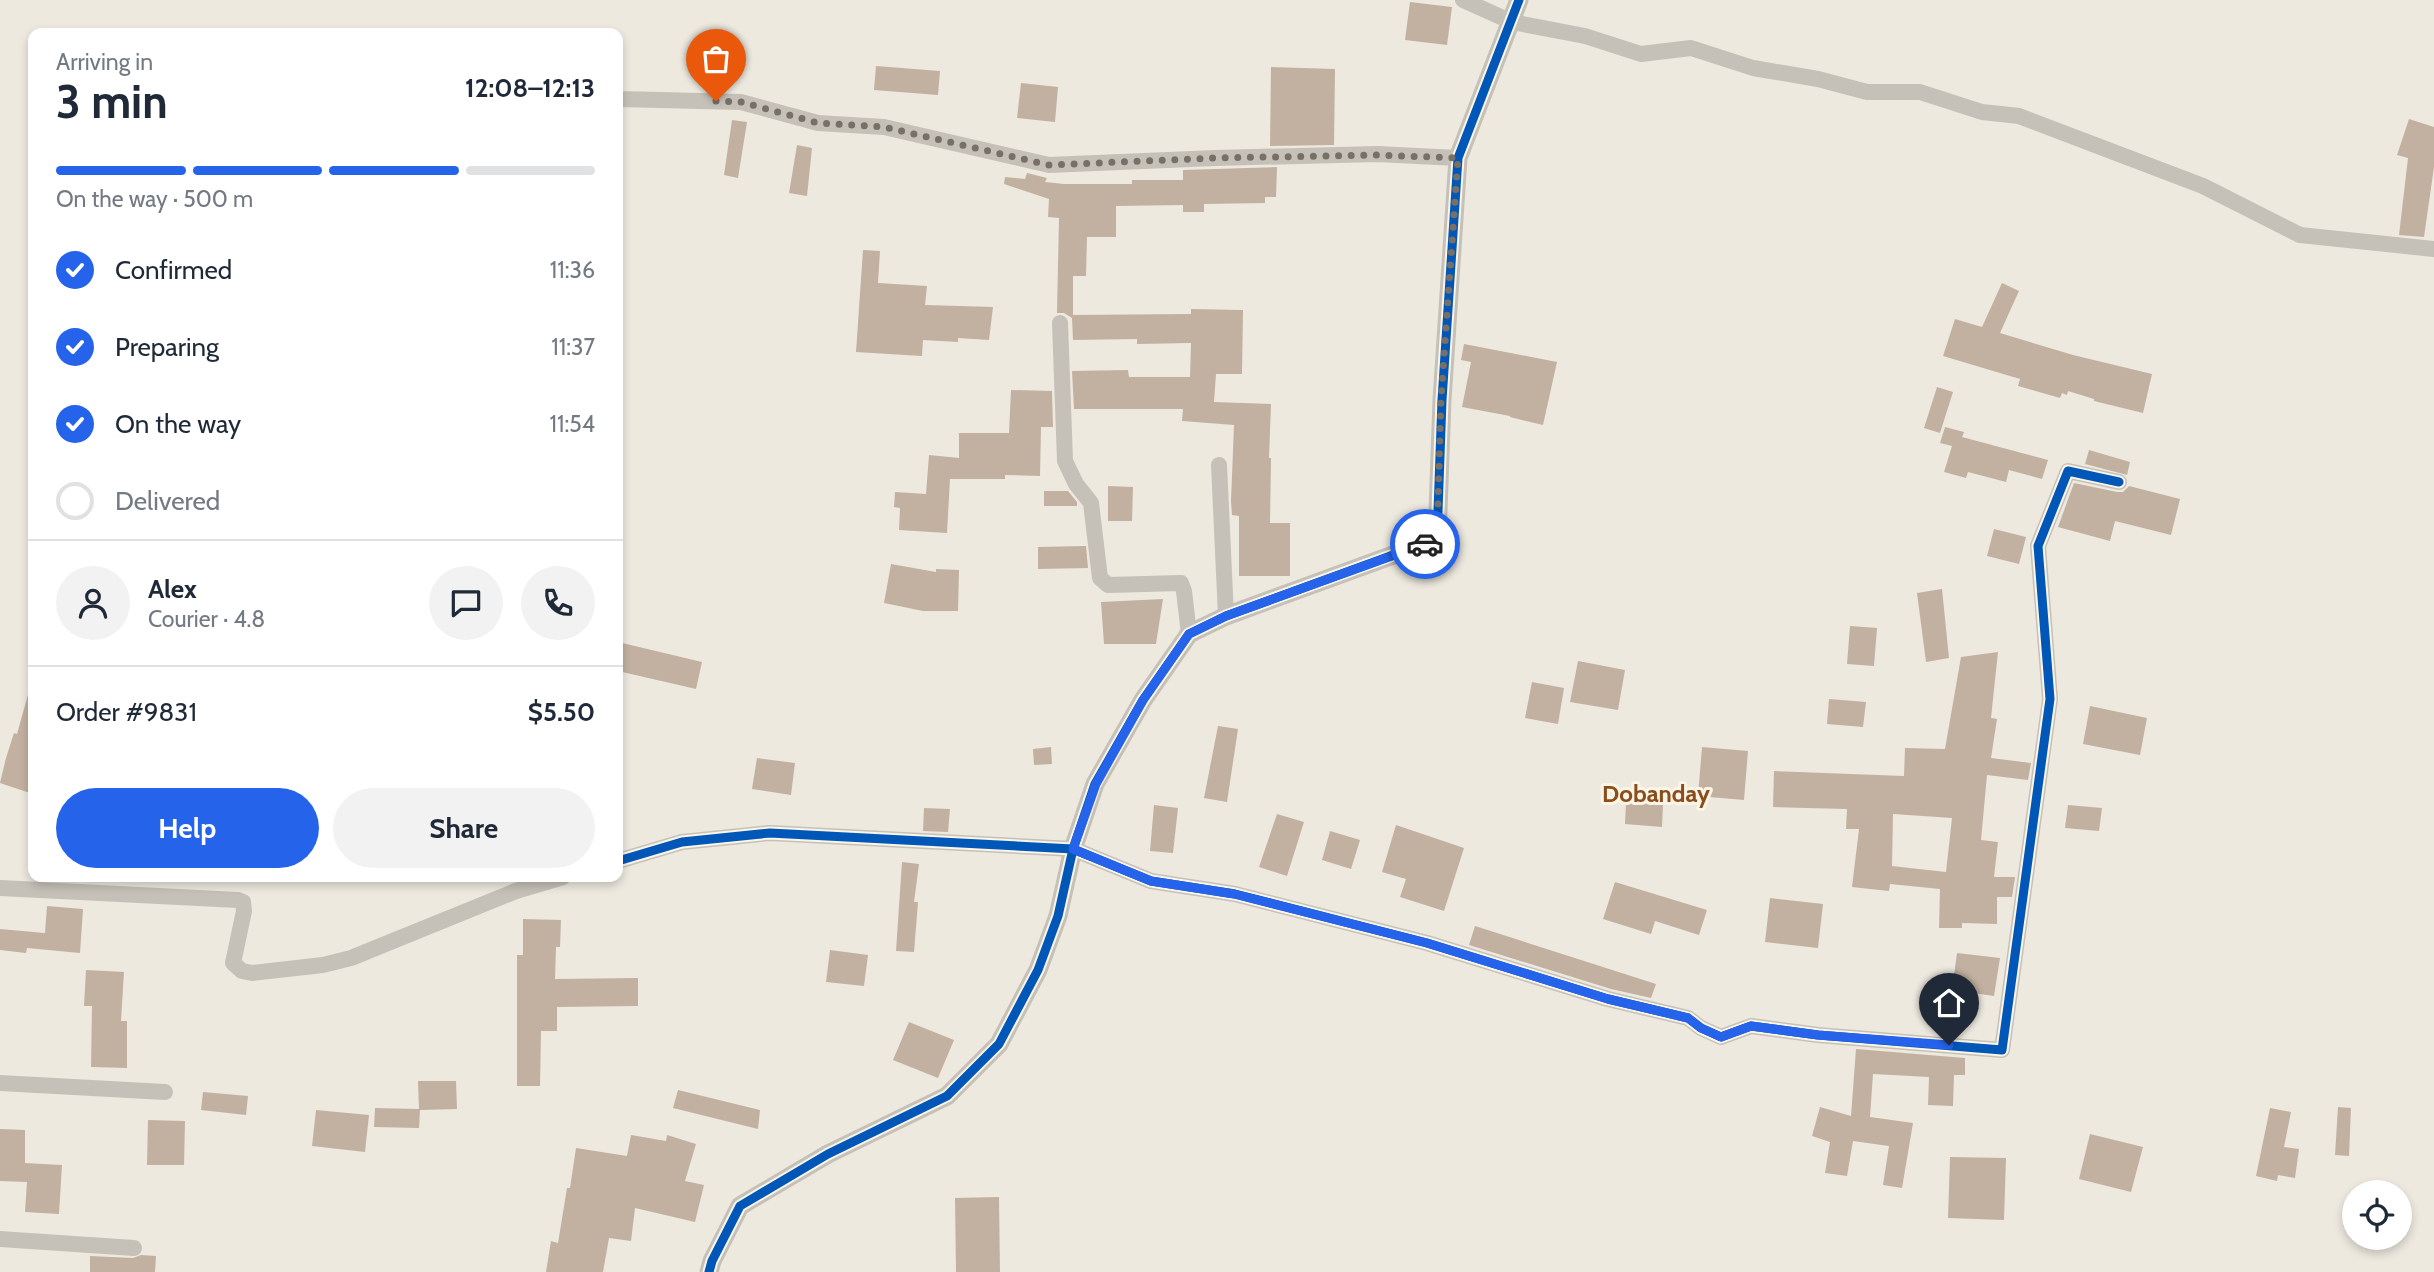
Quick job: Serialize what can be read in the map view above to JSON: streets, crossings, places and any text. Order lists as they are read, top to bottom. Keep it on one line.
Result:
{"districts":["Dobanday"],"page":{"heading":["3 min","Arriving in","12:08–12:13"],"panel":["Alex","Courier · 4.8","Order #9831","$5.50"],"bar":"On the way · 500 m","list":[["Confirmed","11:36"],["Preparing","11:37"],["On the way","11:54"],"Delivered"],"buttons":["Help","Share"]}}
